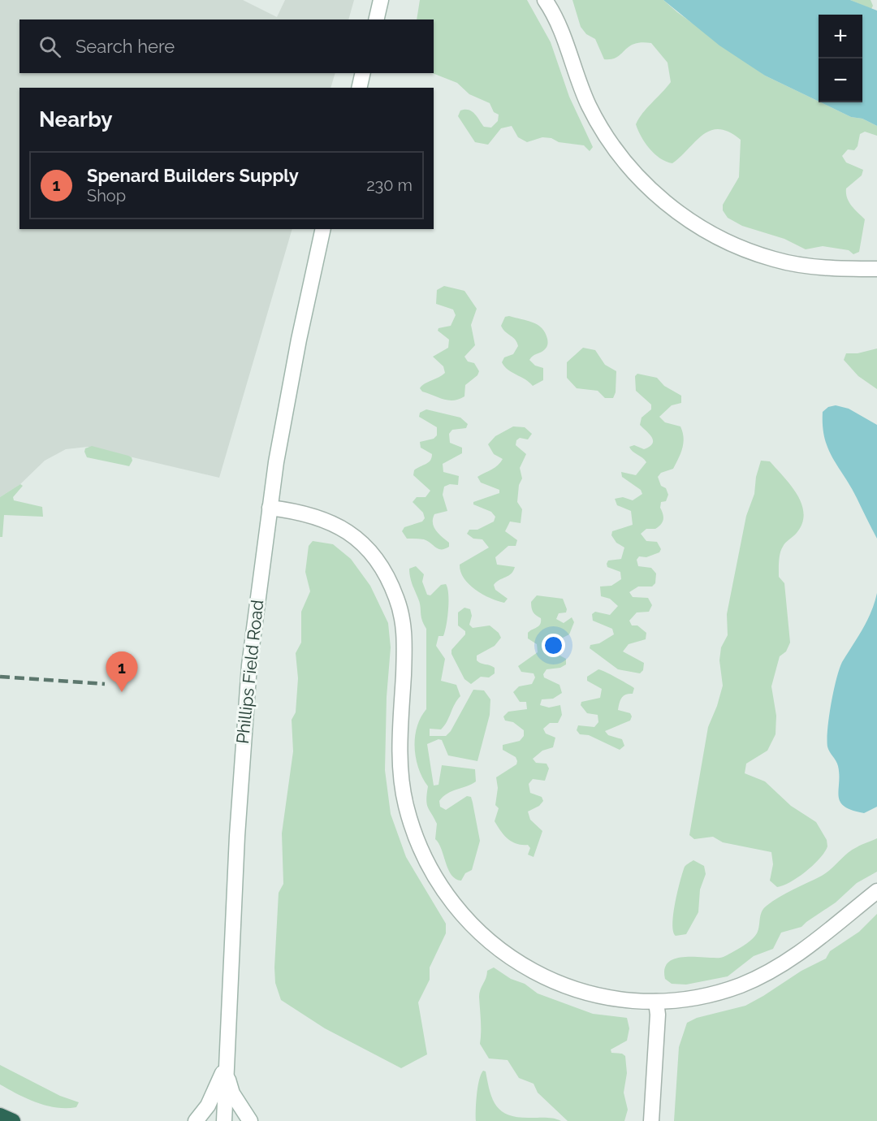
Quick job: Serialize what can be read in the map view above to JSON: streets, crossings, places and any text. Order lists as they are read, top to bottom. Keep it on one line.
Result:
{"streets":{"street":["Phillips Field Road"]},"page":{"map_buttons":["+","−"],"search":"Search here","heading":"Nearby","list":[{"mark":"1","name":"Spenard Builders Supply","note":"Shop","value":"230 m"}],"pins":"1"}}
